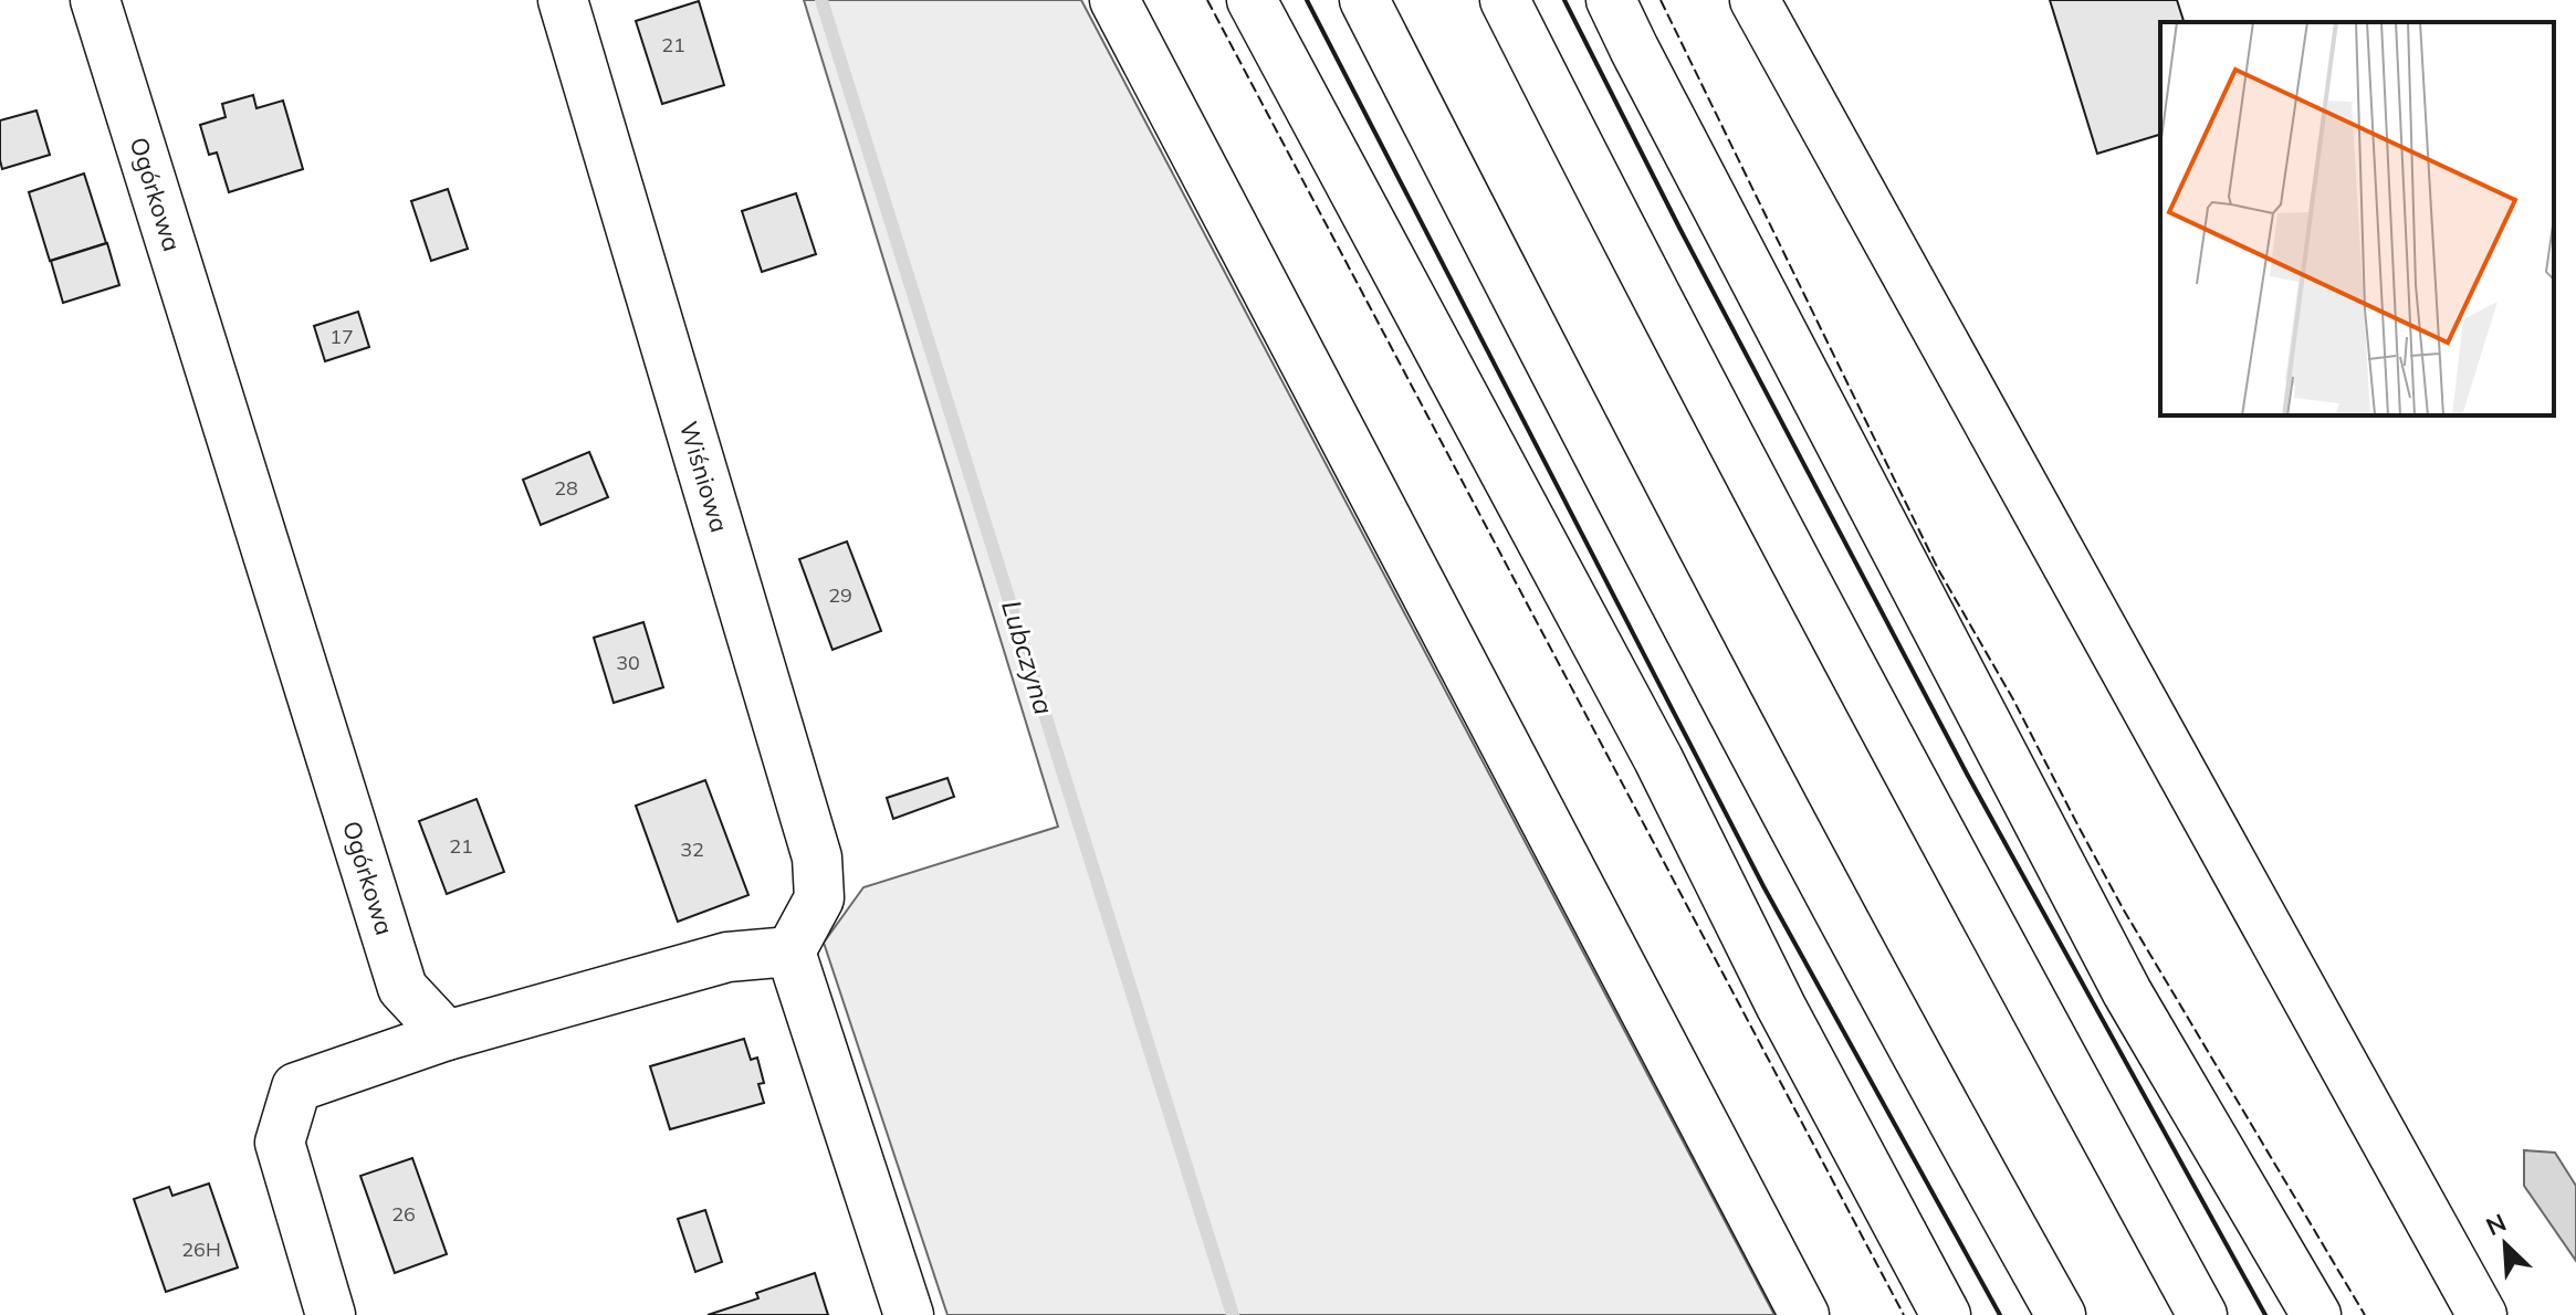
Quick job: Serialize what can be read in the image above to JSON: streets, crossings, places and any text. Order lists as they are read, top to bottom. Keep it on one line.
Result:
{"streets":{"main road":["Ogórkowa","Wiśniowa"]},"water":["Lubczyna"],"house_numbers":["21","17","28","29","30","21","32","26","26H"],"north":"top left"}
